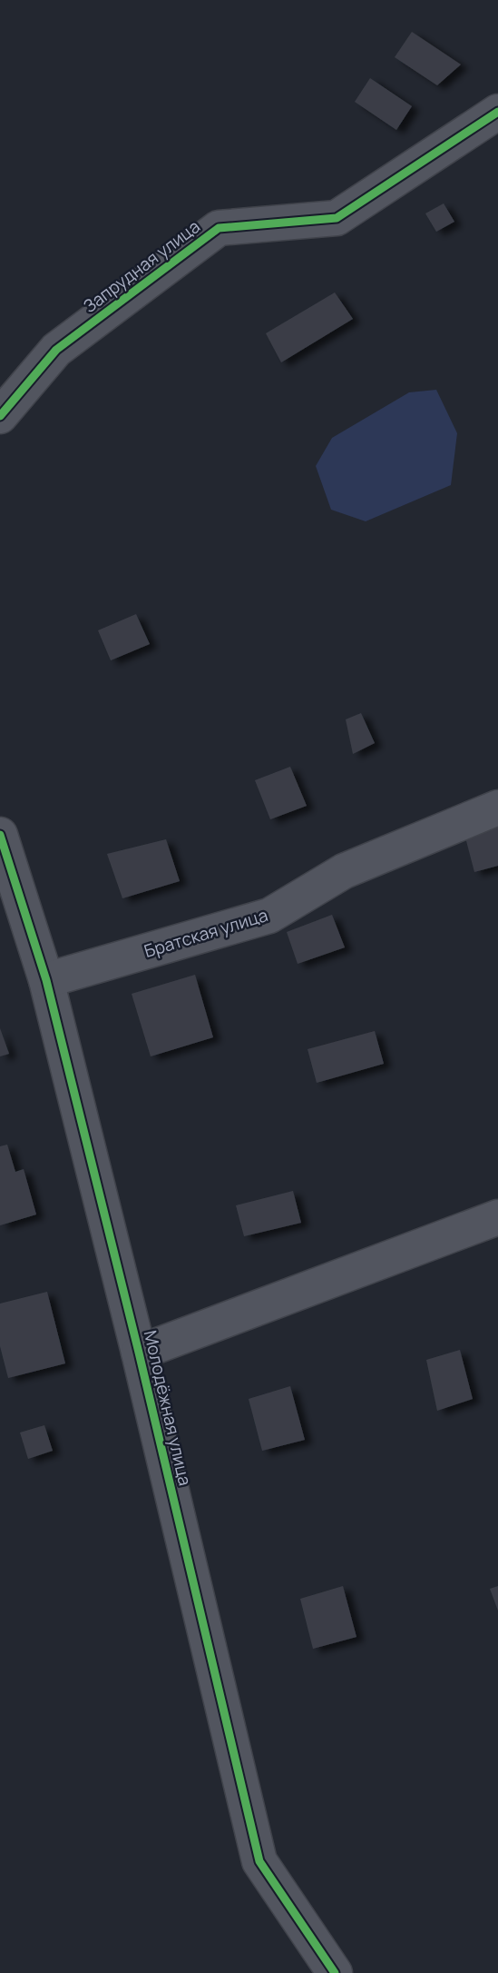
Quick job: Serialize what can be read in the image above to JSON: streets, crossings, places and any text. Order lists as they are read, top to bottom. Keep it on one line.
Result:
{"streets":{"street":["Запрудная улица","Братская улица","Молодёжная улица"]},"crossings":[["Братская улица","Молодёжная улица"]]}
